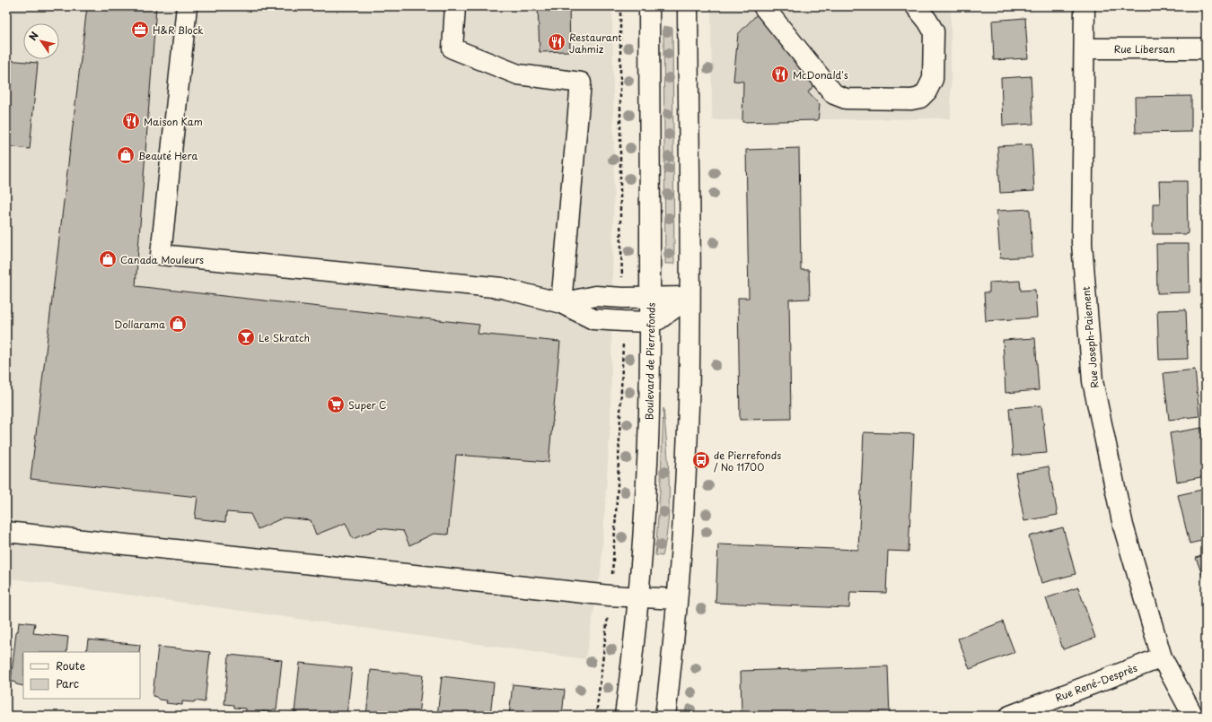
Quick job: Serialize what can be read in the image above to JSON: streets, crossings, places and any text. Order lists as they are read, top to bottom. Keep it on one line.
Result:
{"streets":{"main road":["Rue Libersan","Rue Joseph-Paiement","Boulevard de Pierrefonds","Rue René-Desprès"]},"crossings":[["Rue Libersan","Rue Joseph-Paiement"],["Rue Joseph-Paiement","Rue René-Desprès"]],"places":{"office":["H&R Block"],"restaurant":["Restaurant Jahmiz","McDonald's","Maison Kam"],"shop":["Beauté Hera","Canada Mouleurs","Dollarama"],"bar":["Le Skratch"],"supermarket":["Super C"],"bus stop":["de Pierrefonds / No 11700"]},"legend":["Route","Parc"],"north":"top left"}
